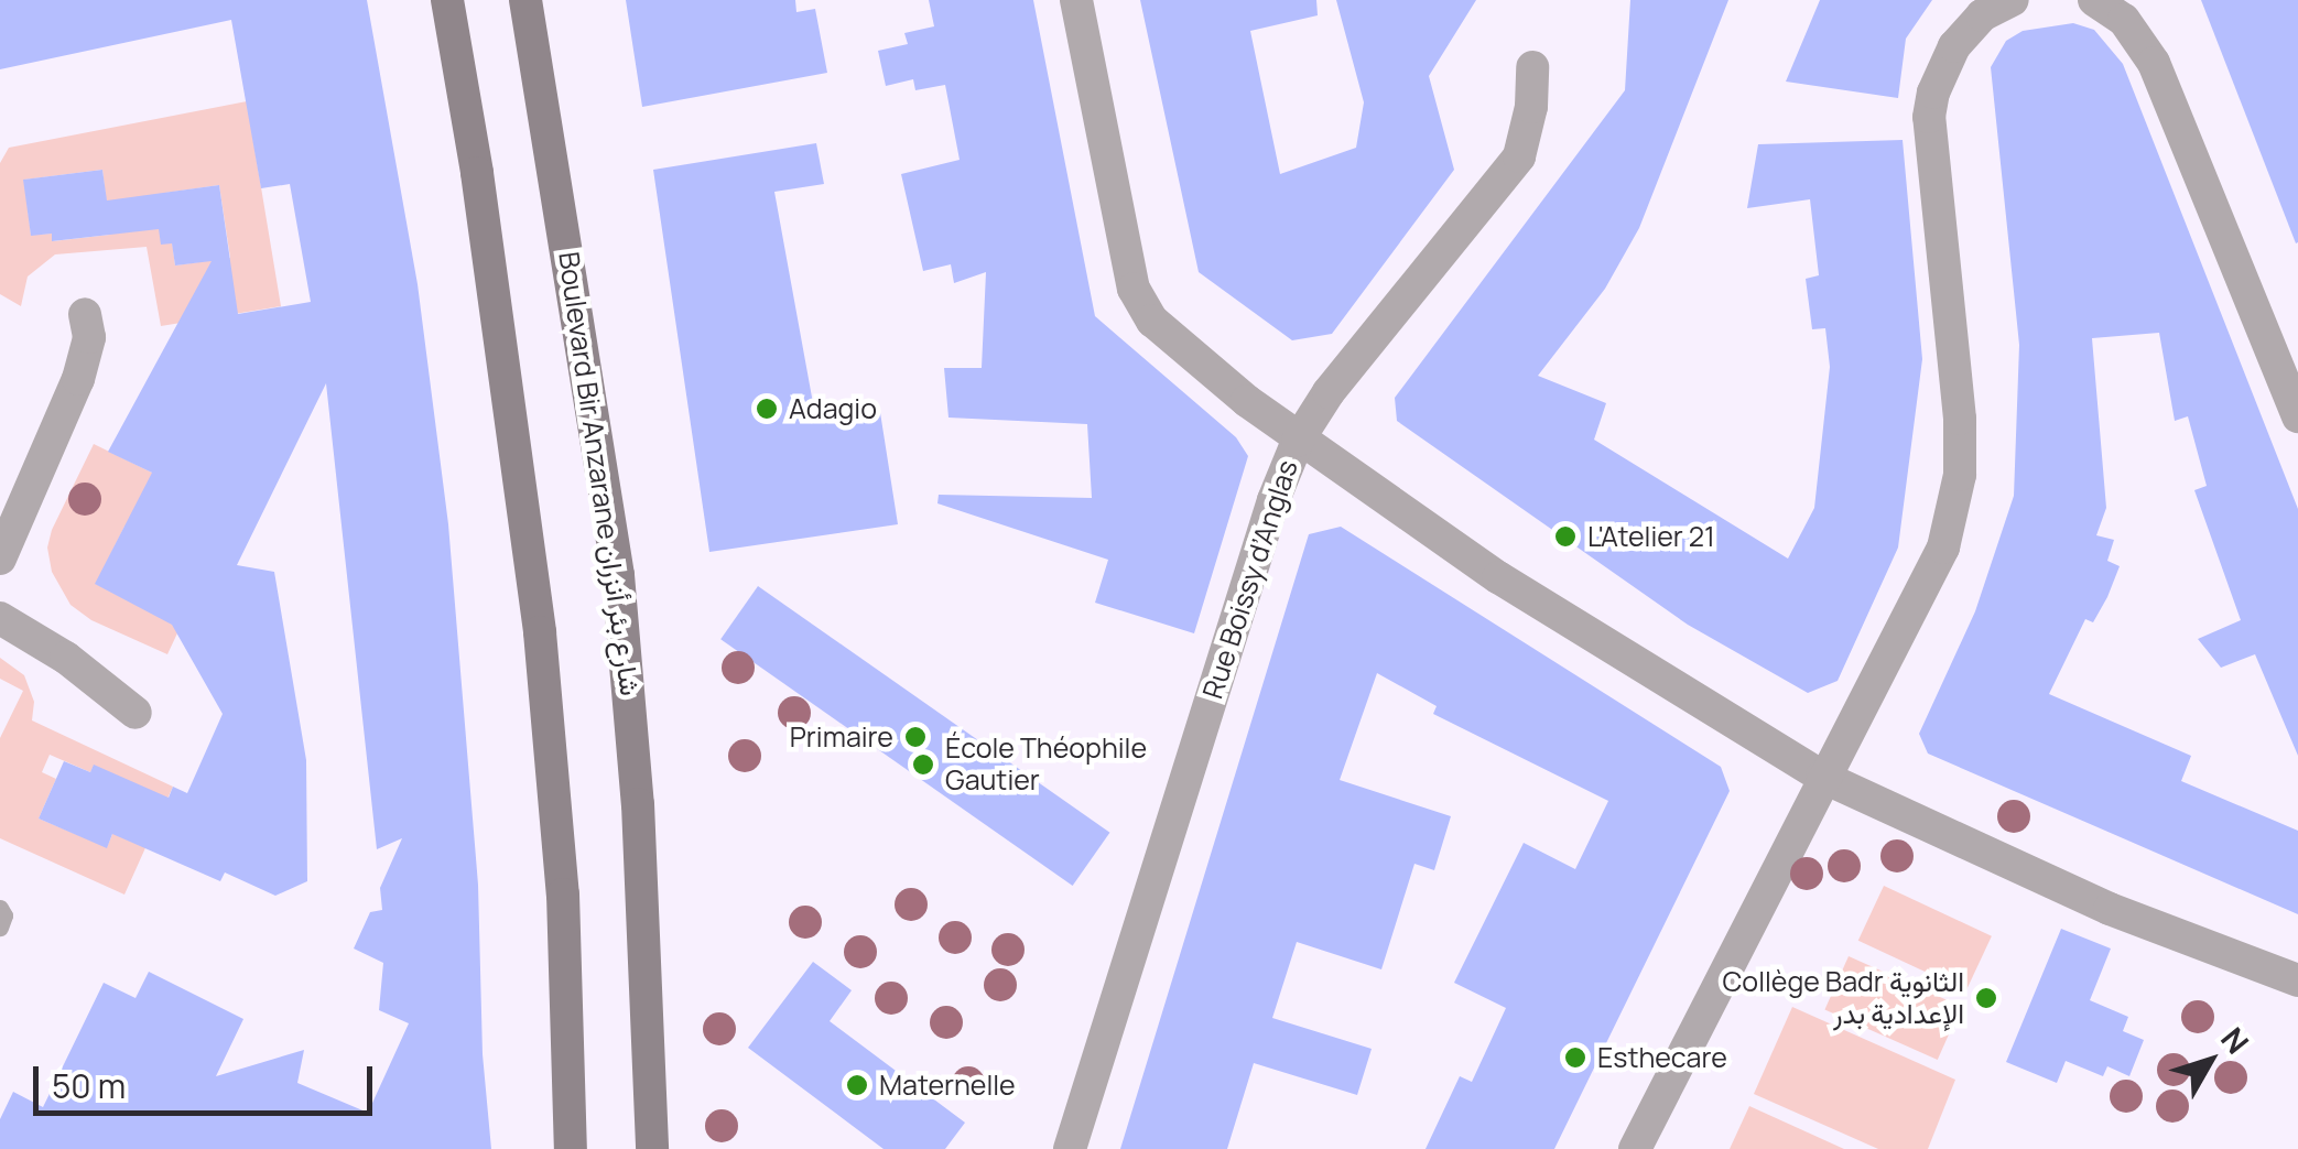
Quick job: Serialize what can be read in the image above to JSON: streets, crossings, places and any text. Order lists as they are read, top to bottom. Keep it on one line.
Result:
{"streets":{"main road":["Boulevard Bir Anzarane شارع بئر أنزران"],"street":["Rue Boissy d’Anglas"]},"places":["Adagio","L'Atelier 21","Primaire","École Théophile Gautier","Collège Badr الثانوية الإعدادية بدر","Esthecare","Maternelle"],"scale_bar":"50 m","north":"top right"}
